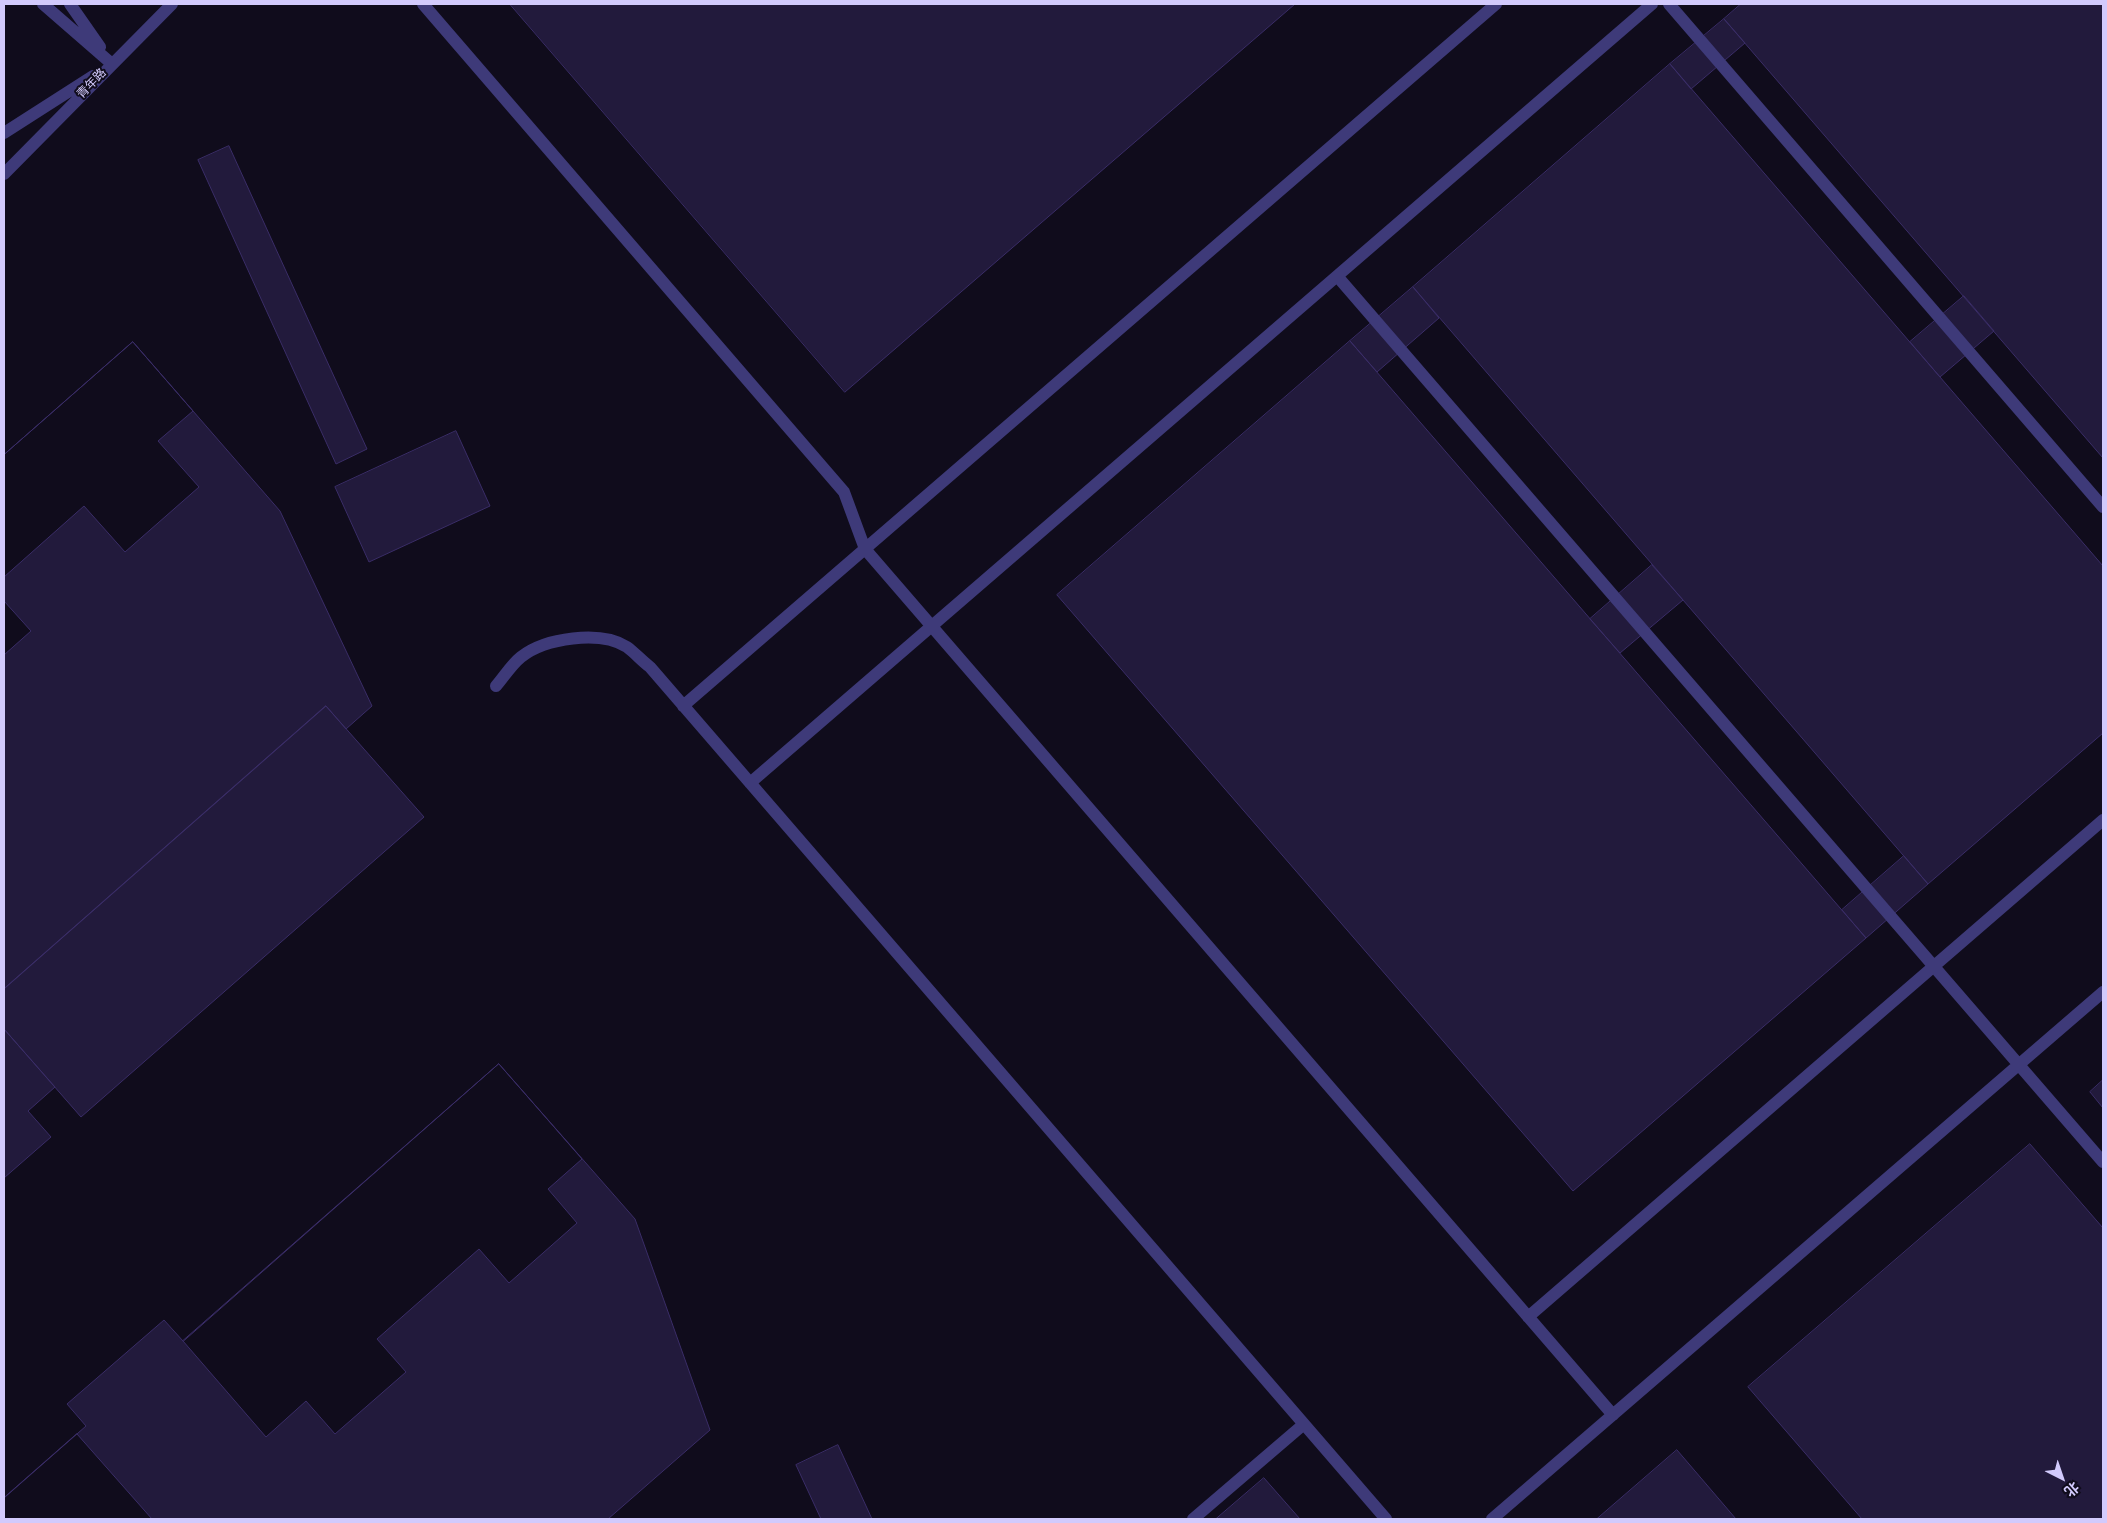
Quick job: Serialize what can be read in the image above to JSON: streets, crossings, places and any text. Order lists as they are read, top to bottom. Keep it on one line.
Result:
{"streets":{"street":["青年路"]},"north":"bottom right"}
